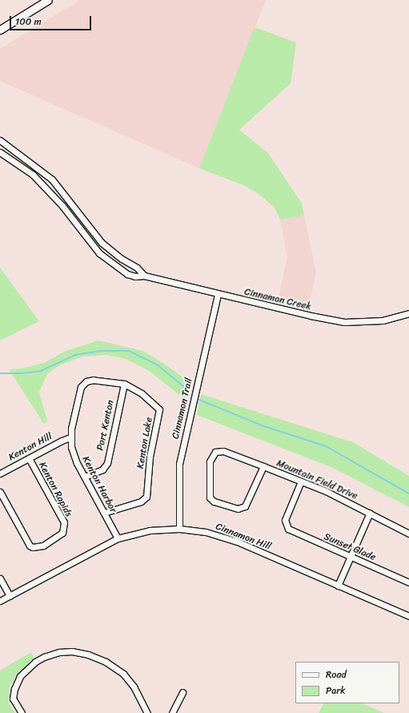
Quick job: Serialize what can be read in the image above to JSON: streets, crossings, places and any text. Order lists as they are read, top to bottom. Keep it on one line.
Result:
{"streets":{"street":["Cinnamon Creek","Cinnamon Trail","Port Kenton","Kenton Lake","Kenton Hill","Mountain Field Drive","Kenton Harbor","Kenton Rapids","Cinnamon Hill","Sunset Glade"]},"crossings":[["Cinnamon Creek","Cinnamon Trail"],["Cinnamon Trail","Cinnamon Hill"],["Port Kenton","Kenton Lake"],["Port Kenton","Kenton Harbor"],["Kenton Lake","Kenton Harbor"],["Kenton Hill","Kenton Harbor"],["Kenton Hill","Kenton Rapids"],["Mountain Field Drive","Sunset Glade"],["Kenton Harbor","Cinnamon Hill"]],"legend":["Road","Park"],"scale_bar":"100 m"}
